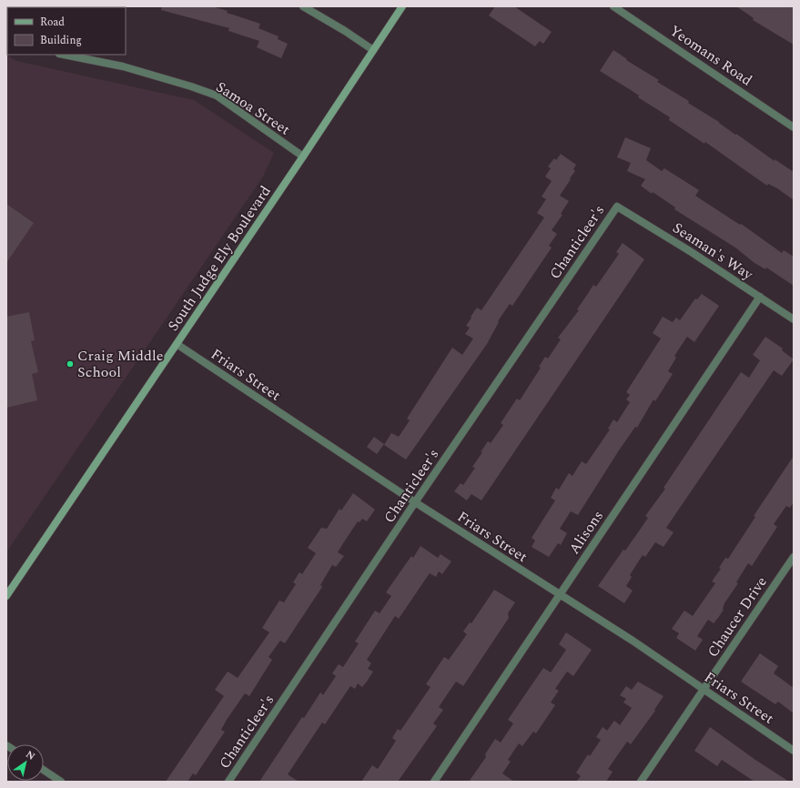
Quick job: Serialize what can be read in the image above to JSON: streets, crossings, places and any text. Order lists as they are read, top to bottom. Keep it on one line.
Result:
{"streets":{"main road":["South Judge Ely Boulevard"],"street":["Yeomans Road","Samoa Street","Chanticleer's","Seaman's Way","Friars Street","Alisons","Chaucer Drive"]},"crossings":[["Samoa Street","South Judge Ely Boulevard"],["Chanticleer's","Seaman's Way"],["Chanticleer's","Friars Street"],["Seaman's Way","Alisons"],["South Judge Ely Boulevard","Friars Street"],["Friars Street","Alisons"],["Friars Street","Chaucer Drive"]],"places":["Craig Middle School"],"legend":["Road","Building"],"north":"top right"}
